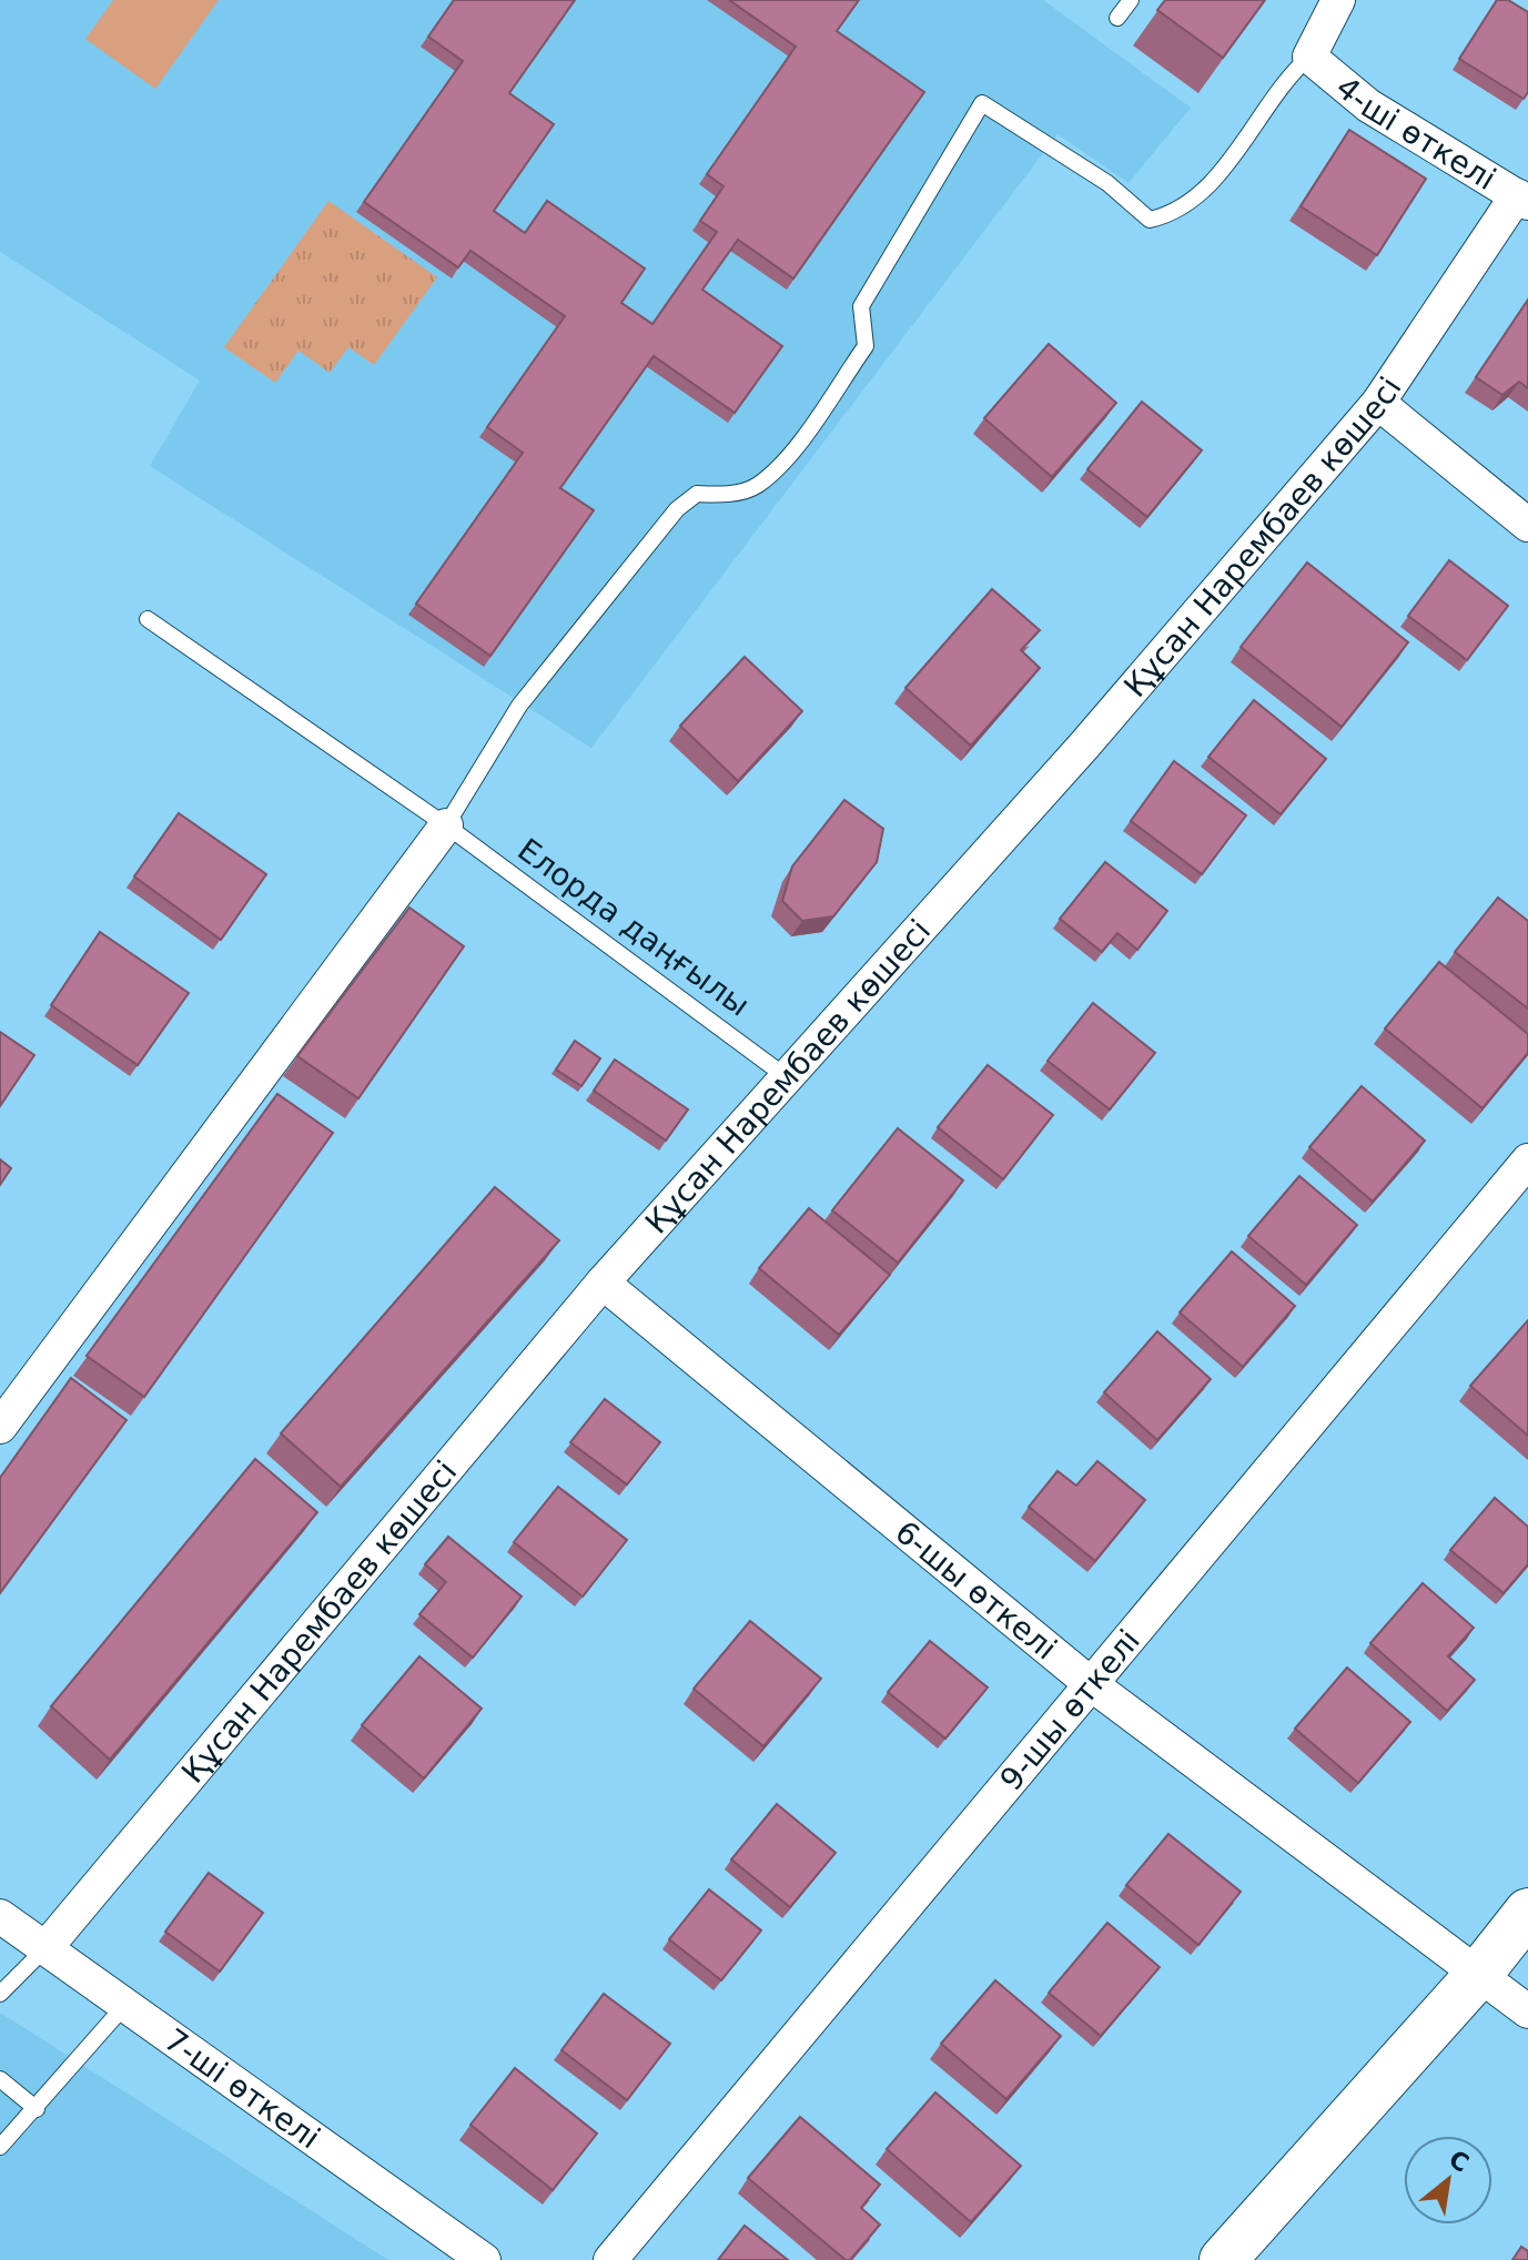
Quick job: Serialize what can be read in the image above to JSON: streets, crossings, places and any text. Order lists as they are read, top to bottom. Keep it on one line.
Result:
{"streets":{"street":["4-ші өткелі","Құсан Нарембаев көшесі","6-шы өткелі","9-шы өткелі","7-ші өткелі"],"lane":["Елорда даңғылы"]},"crossings":[["4-ші өткелі","Құсан Нарембаев көшесі"],["Құсан Нарембаев көшесі","Елорда даңғылы"],["Құсан Нарембаев көшесі","6-шы өткелі"],["Құсан Нарембаев көшесі","7-ші өткелі"],["6-шы өткелі","9-шы өткелі"]],"north":"top right"}
